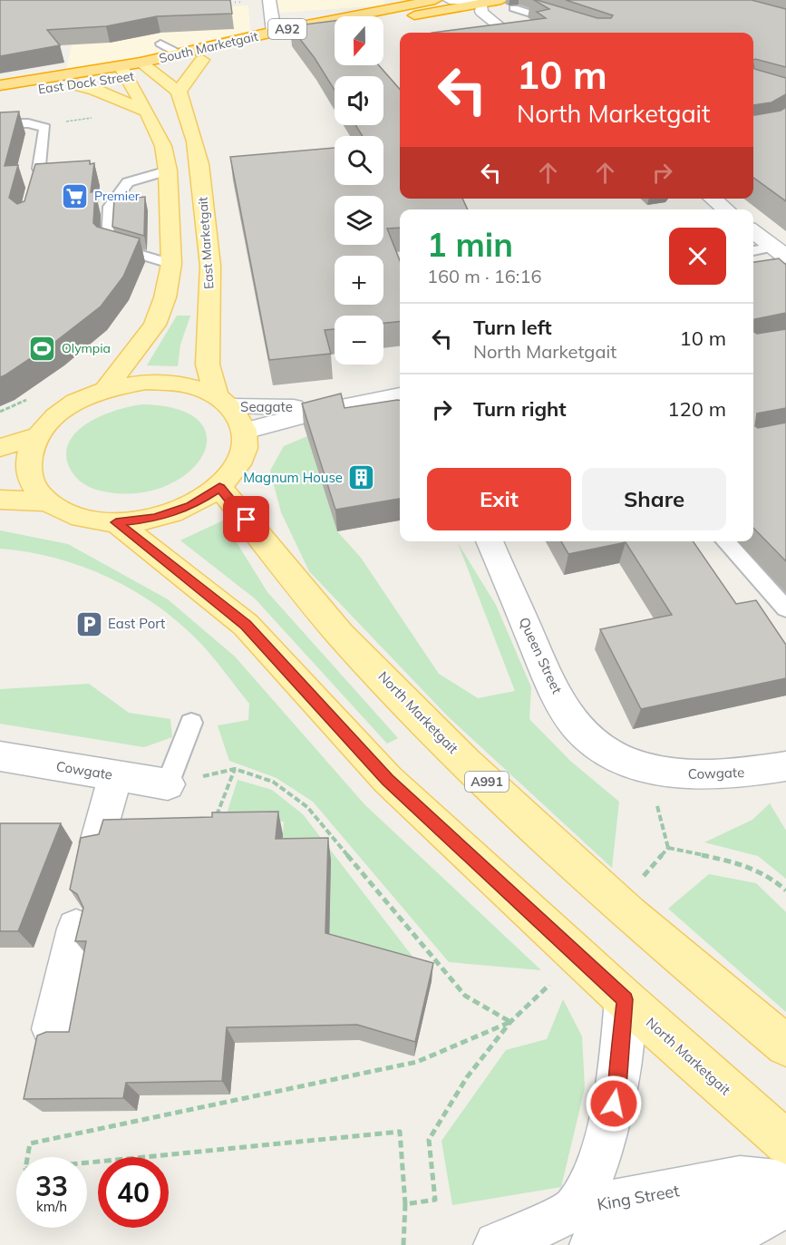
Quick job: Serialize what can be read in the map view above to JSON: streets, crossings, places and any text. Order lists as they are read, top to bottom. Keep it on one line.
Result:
{"streets":{"highway":["A92","South Marketgait","East Dock Street"],"main road":["East Marketgait","North Marketgait","A991"],"street":["Seagate","Queen Street","Cowgate","King Street"]},"crossings":[["South Marketgait","East Dock Street"],["East Marketgait","Seagate"],["East Marketgait","North Marketgait"],["Seagate","North Marketgait"],["Queen Street","Cowgate"]],"places":{"supermarket":["Premier"],"sports":["Olympia"],"building":["Magnum House"],"parking":["East Port"]},"north":"bottom","page":{"map_buttons":["+","−"],"turn":["10 m","North Marketgait"],"heading":["1 min","160 m · 16:16"],"list":[{"name":"Turn left","note":"North Marketgait","value":"10 m"},{"name":"Turn right","value":"120 m"}],"buttons":["Exit","Share"],"speed":"33 km/h","limit":"40"}}
